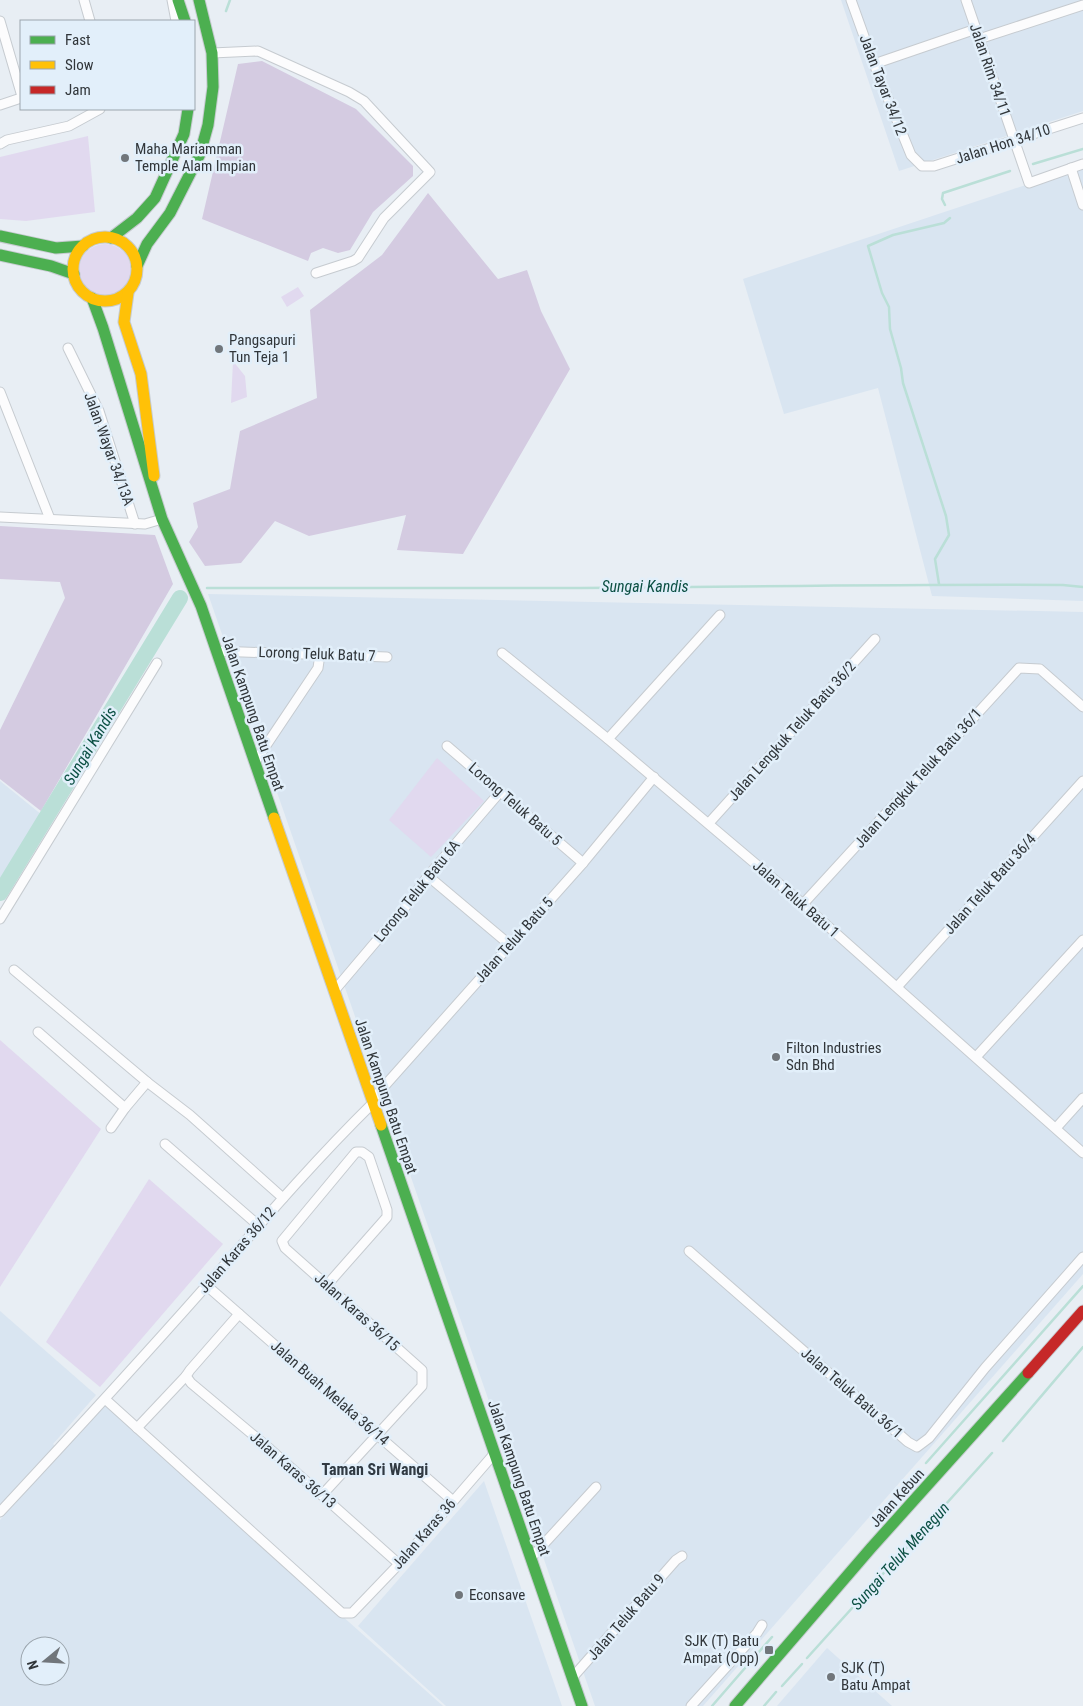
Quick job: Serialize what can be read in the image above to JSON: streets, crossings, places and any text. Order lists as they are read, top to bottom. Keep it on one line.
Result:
{"streets":{"main road":["Jalan Kampung Batu Empat","Jalan Kebun"],"street":["Jalan Rim 34/11","Jalan Tayar 34/12","Jalan Hon 34/10","Jalan Wayar 34/13A","Lorong Teluk Batu 7","Jalan Lengkuk Teluk Batu 36/2","Jalan Lengkuk Teluk Batu 36/1","Lorong Teluk Batu 5","Jalan Teluk Batu 36/4","Lorong Teluk Batu 6A","Jalan Teluk Batu 1","Jalan Teluk Batu 5","Jalan Karas 36/12","Jalan Karas 36/15","Jalan Buah Melaka 36/14","Jalan Teluk Batu 36/1","Jalan Karas 36/13","Jalan Karas 36","Jalan Teluk Batu 9"]},"crossings":[["Jalan Rim 34/11","Jalan Hon 34/10"],["Jalan Tayar 34/12","Jalan Hon 34/10"],["Lorong Teluk Batu 7","Jalan Kampung Batu Empat"],["Jalan Kampung Batu Empat","Lorong Teluk Batu 6A"],["Jalan Kampung Batu Empat","Jalan Teluk Batu 5"],["Jalan Kampung Batu Empat","Jalan Karas 36/12"],["Jalan Kampung Batu Empat","Jalan Karas 36"],["Jalan Kampung Batu Empat","Jalan Teluk Batu 9"],["Jalan Lengkuk Teluk Batu 36/2","Jalan Teluk Batu 1"],["Jalan Lengkuk Teluk Batu 36/1","Jalan Teluk Batu 1"],["Lorong Teluk Batu 5","Lorong Teluk Batu 6A"],["Lorong Teluk Batu 5","Jalan Teluk Batu 5"],["Jalan Teluk Batu 36/4","Jalan Teluk Batu 1"],["Jalan Teluk Batu 1","Jalan Teluk Batu 5"],["Jalan Teluk Batu 5","Jalan Karas 36/12"],["Jalan Karas 36/12","Jalan Buah Melaka 36/14"],["Jalan Karas 36/15","Jalan Buah Melaka 36/14"],["Jalan Buah Melaka 36/14","Jalan Karas 36"],["Jalan Karas 36/13","Jalan Karas 36"]],"districts":["Taman Sri Wangi"],"water":["Sungai Kandis","Sungai Teluk Menegun"],"places":{"other":["Maha Mariamman Temple Alam Impian","Pangsapuri Tun Teja 1","Filton Industries Sdn Bhd","Econsave","SJK (T) Batu Ampat"],"transit":["SJK (T) Batu Ampat (Opp)"]},"legend":["Fast","Slow","Jam"],"north":"left"}
